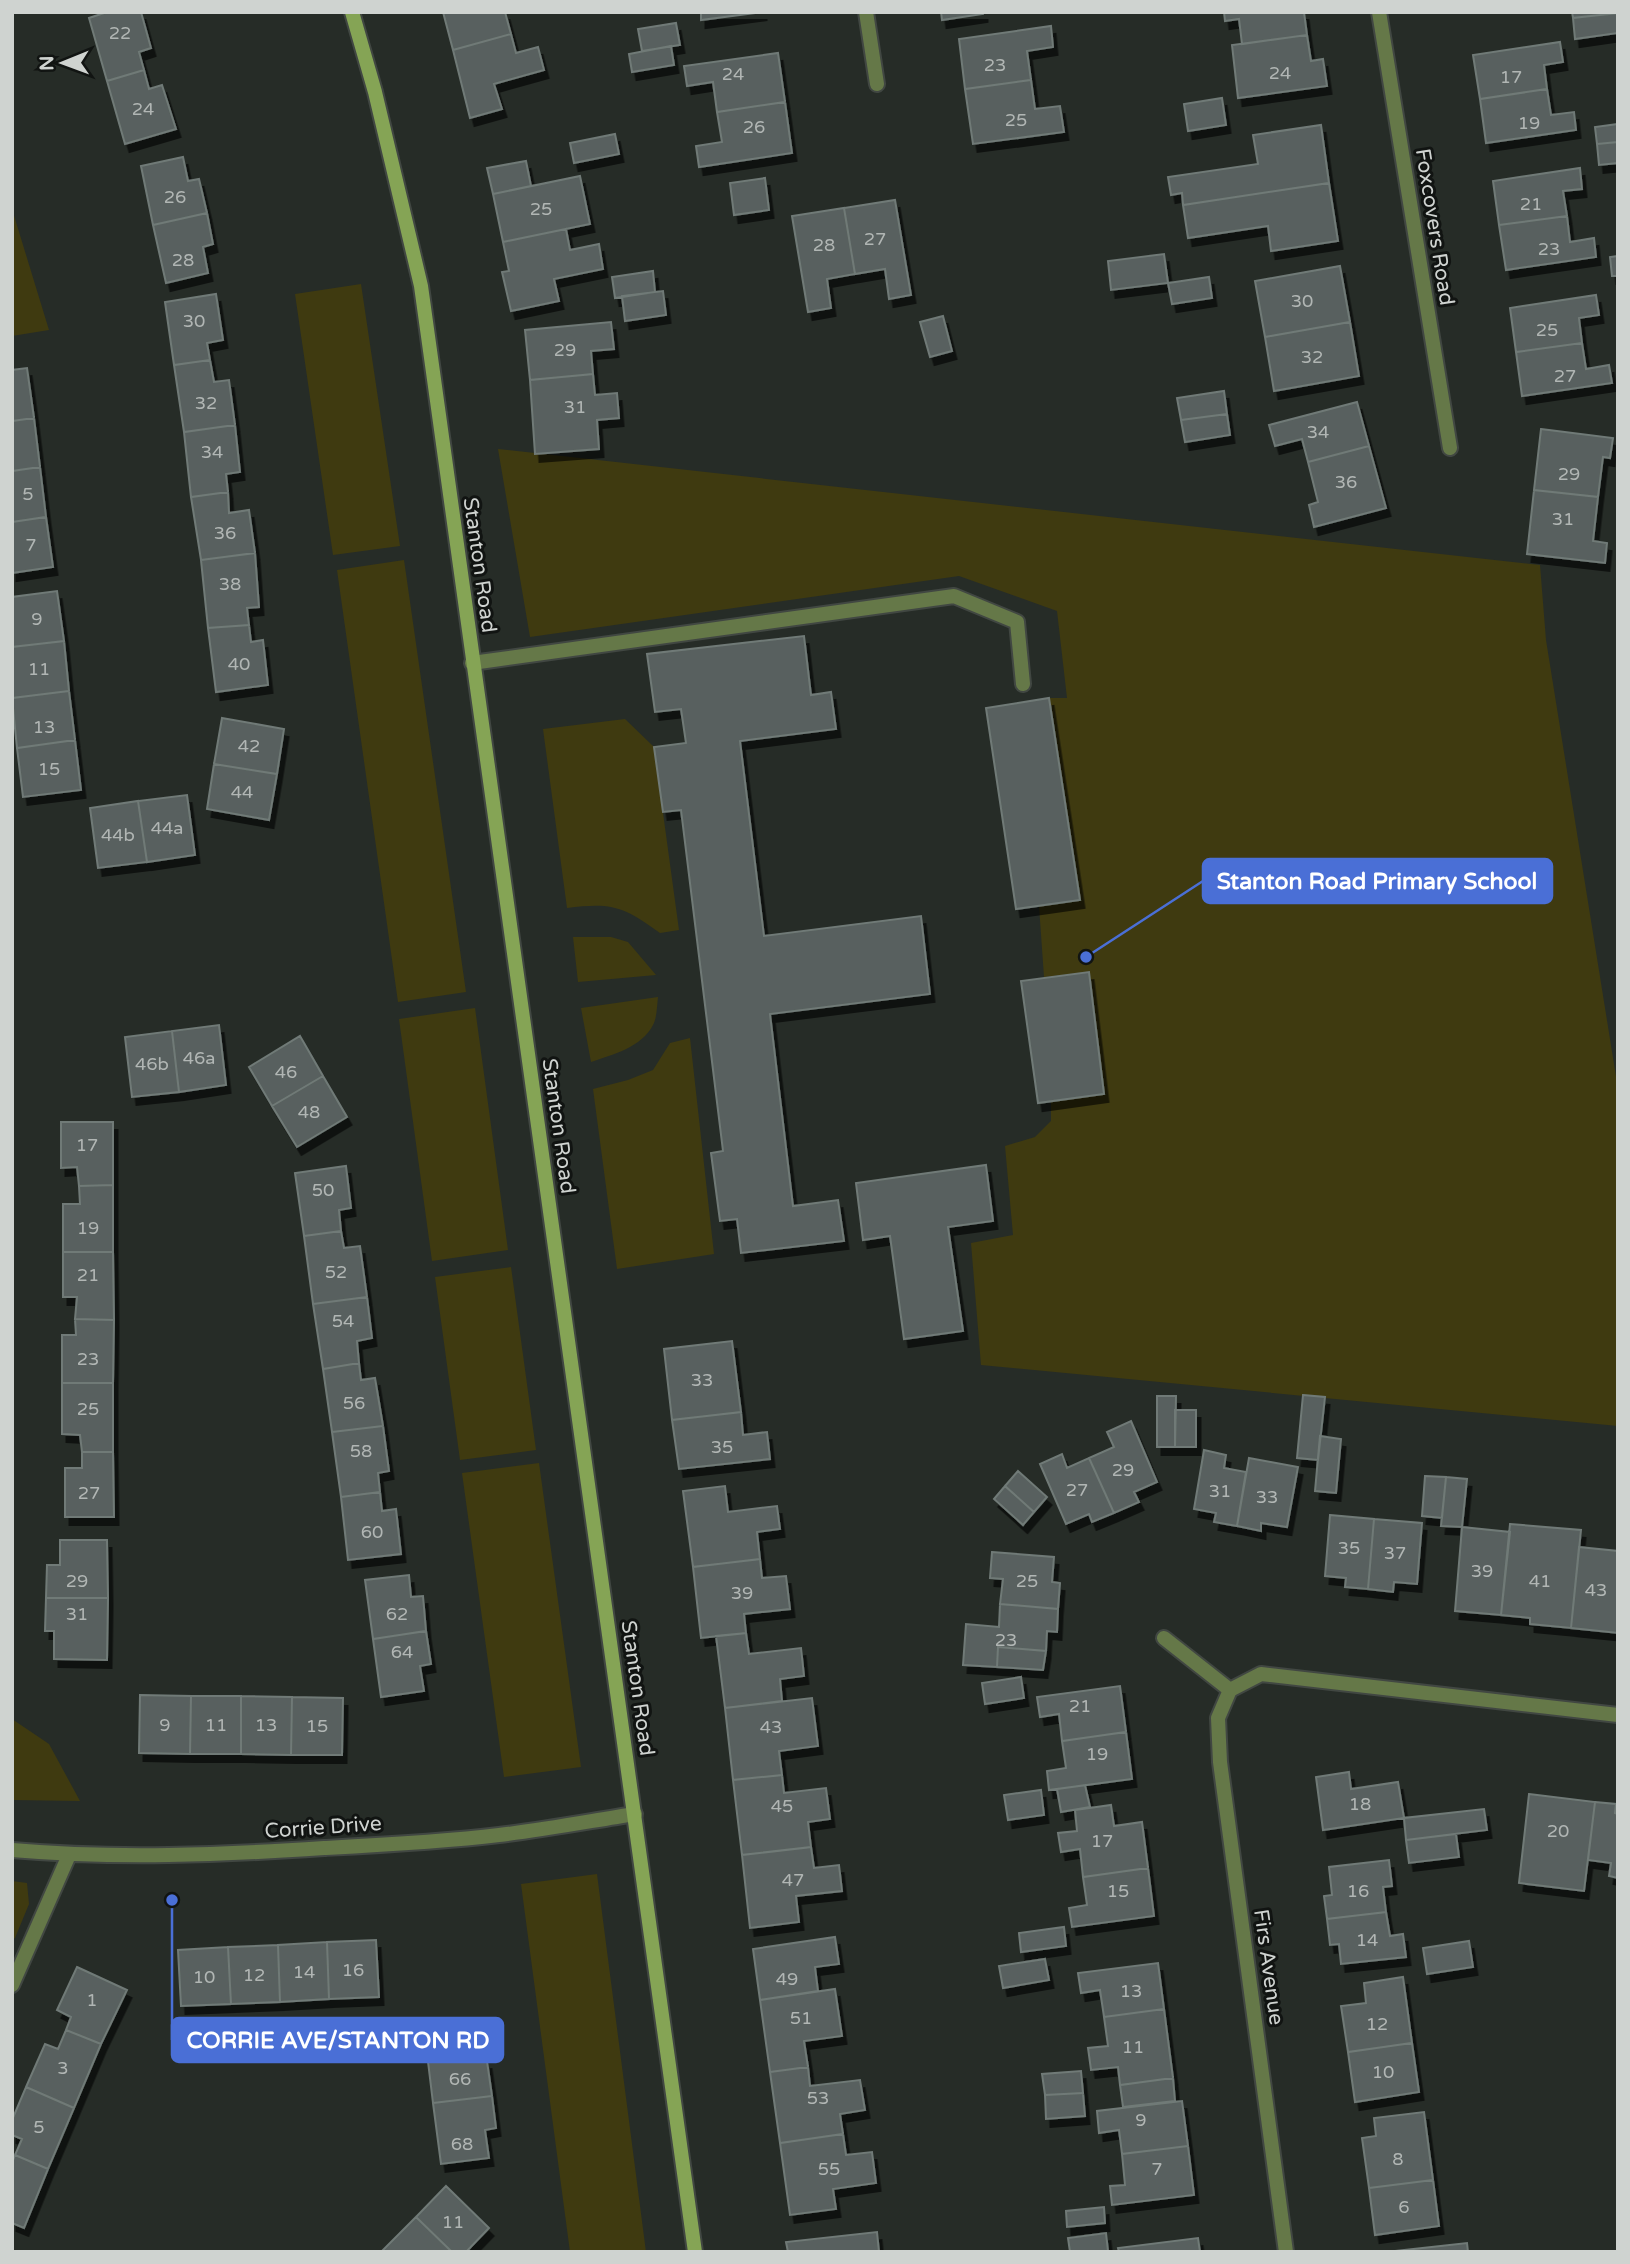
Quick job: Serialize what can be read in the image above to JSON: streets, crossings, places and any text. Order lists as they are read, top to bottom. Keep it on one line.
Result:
{"streets":{"street":["Foxcovers Road","Stanton Road","Corrie Drive","Firs Avenue"]},"crossings":[["Stanton Road","Corrie Drive"]],"places":["Stanton Road Primary School","CORRIE AVE/STANTON RD"],"house_numbers":["22","23","24","24","17","24","25","19","26","26","21","25","27","28","23","28","30","30","25","29","32","27","32","31","34","34","29","36","5","31","36","7","38","9","40","11","13","42","15","44","44a","44b","46a","46b","46","48","17","50","19","52","21","54","23","33","56","25","35","58","29","27","31","27","33","60","35","37","39","29","25","41","43","39","31","62","23","64","21","9","11","13","15","43","19","18","45","20","17","47","15","16","14","16","14","12","10","49","13","1","51","12","11","3","10","66","53","9","5","68","8","55","7","6","11"],"north":"left"}
